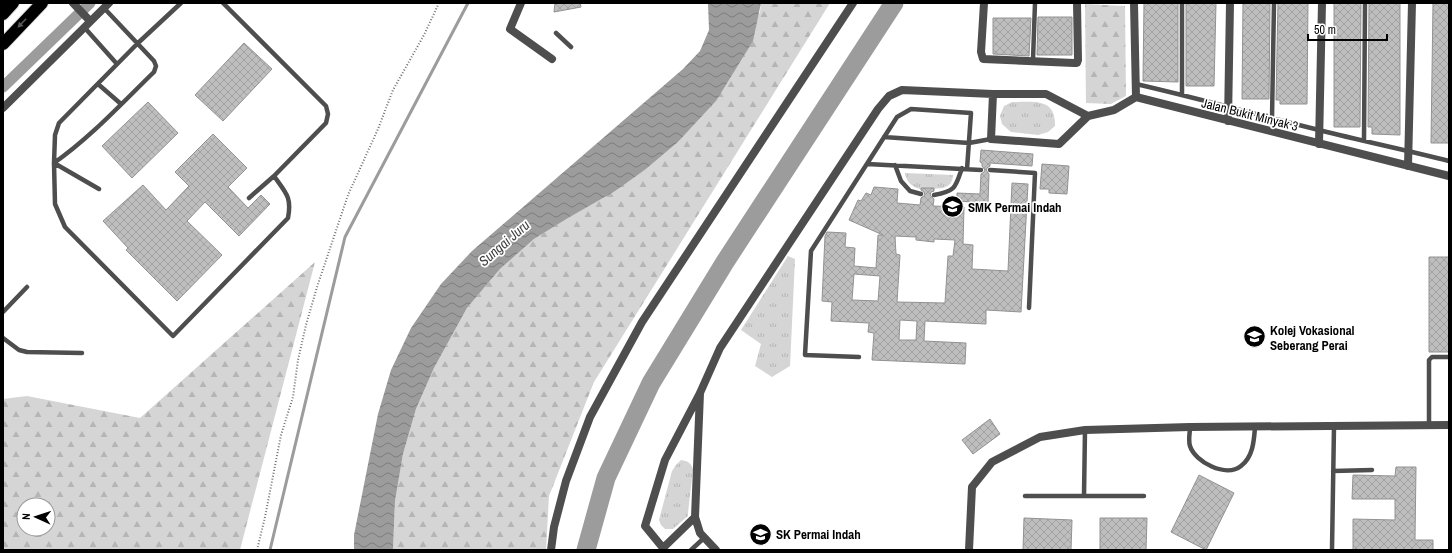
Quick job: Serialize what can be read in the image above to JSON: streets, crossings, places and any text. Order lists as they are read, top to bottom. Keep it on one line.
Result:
{"streets":{"street":["Jalan Bukit Minyak 3"]},"water":["Sungai Juru"],"places":{"school or university":["SMK Permai Indah","Kolej Vokasional Seberang Perai","SK Permai Indah"]},"scale_bar":"50 m","north":"left"}
